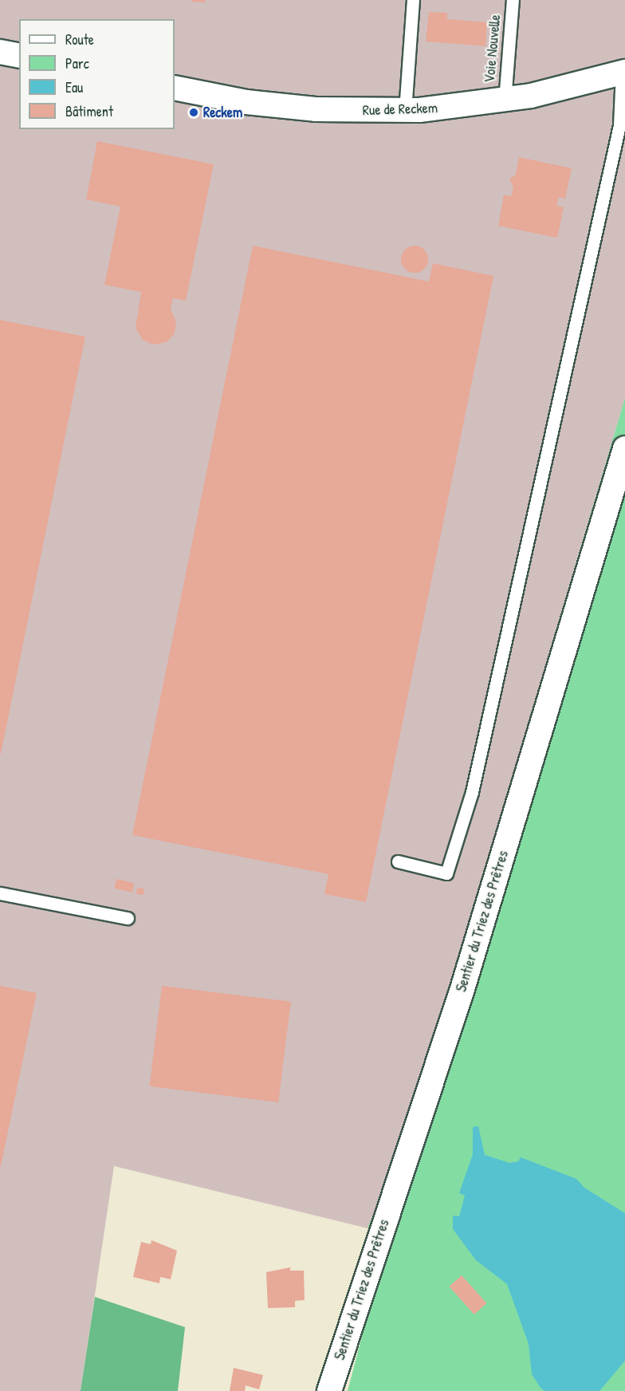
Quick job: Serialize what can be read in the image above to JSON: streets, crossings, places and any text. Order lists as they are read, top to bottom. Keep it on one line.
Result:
{"streets":{"street":["Rue de Reckem","Sentier du Triez des Prêtres"],"lane":["Voie Nouvelle"]},"crossings":[["Voie Nouvelle","Rue de Reckem"]],"places":["Reckem"],"legend":["Route","Parc","Eau","Bâtiment"]}
